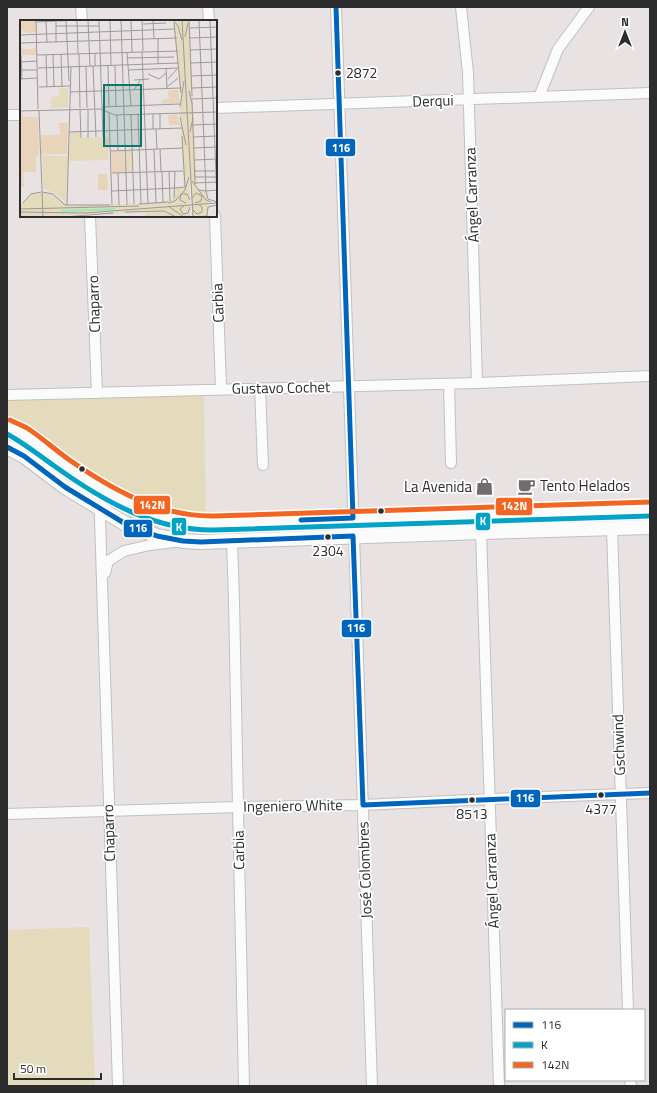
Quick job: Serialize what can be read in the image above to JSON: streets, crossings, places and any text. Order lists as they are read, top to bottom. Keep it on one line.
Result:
{"streets":{"street":["Derqui","Ángel Carranza","Carbia","Chaparro","Gustavo Cochet","Gschwind","Ingeniero White","José Colombres"]},"crossings":[["Derqui","Ángel Carranza"],["Derqui","José Colombres"],["Ángel Carranza","Gustavo Cochet"],["Ángel Carranza","Ingeniero White"],["Carbia","Gustavo Cochet"],["Carbia","Ingeniero White"],["Chaparro","Gustavo Cochet"],["Chaparro","Ingeniero White"],["Gustavo Cochet","José Colombres"],["Gschwind","Ingeniero White"],["Ingeniero White","José Colombres"]],"places":{"other":["2872","2304","4377","8513"],"cafe":["Tento Helados"],"shop":["La Avenida"]},"lines":["transit line 116","transit line 142N","transit line K"],"legend":["116","K","142N"],"scale_bar":"50 m","north":"top"}
